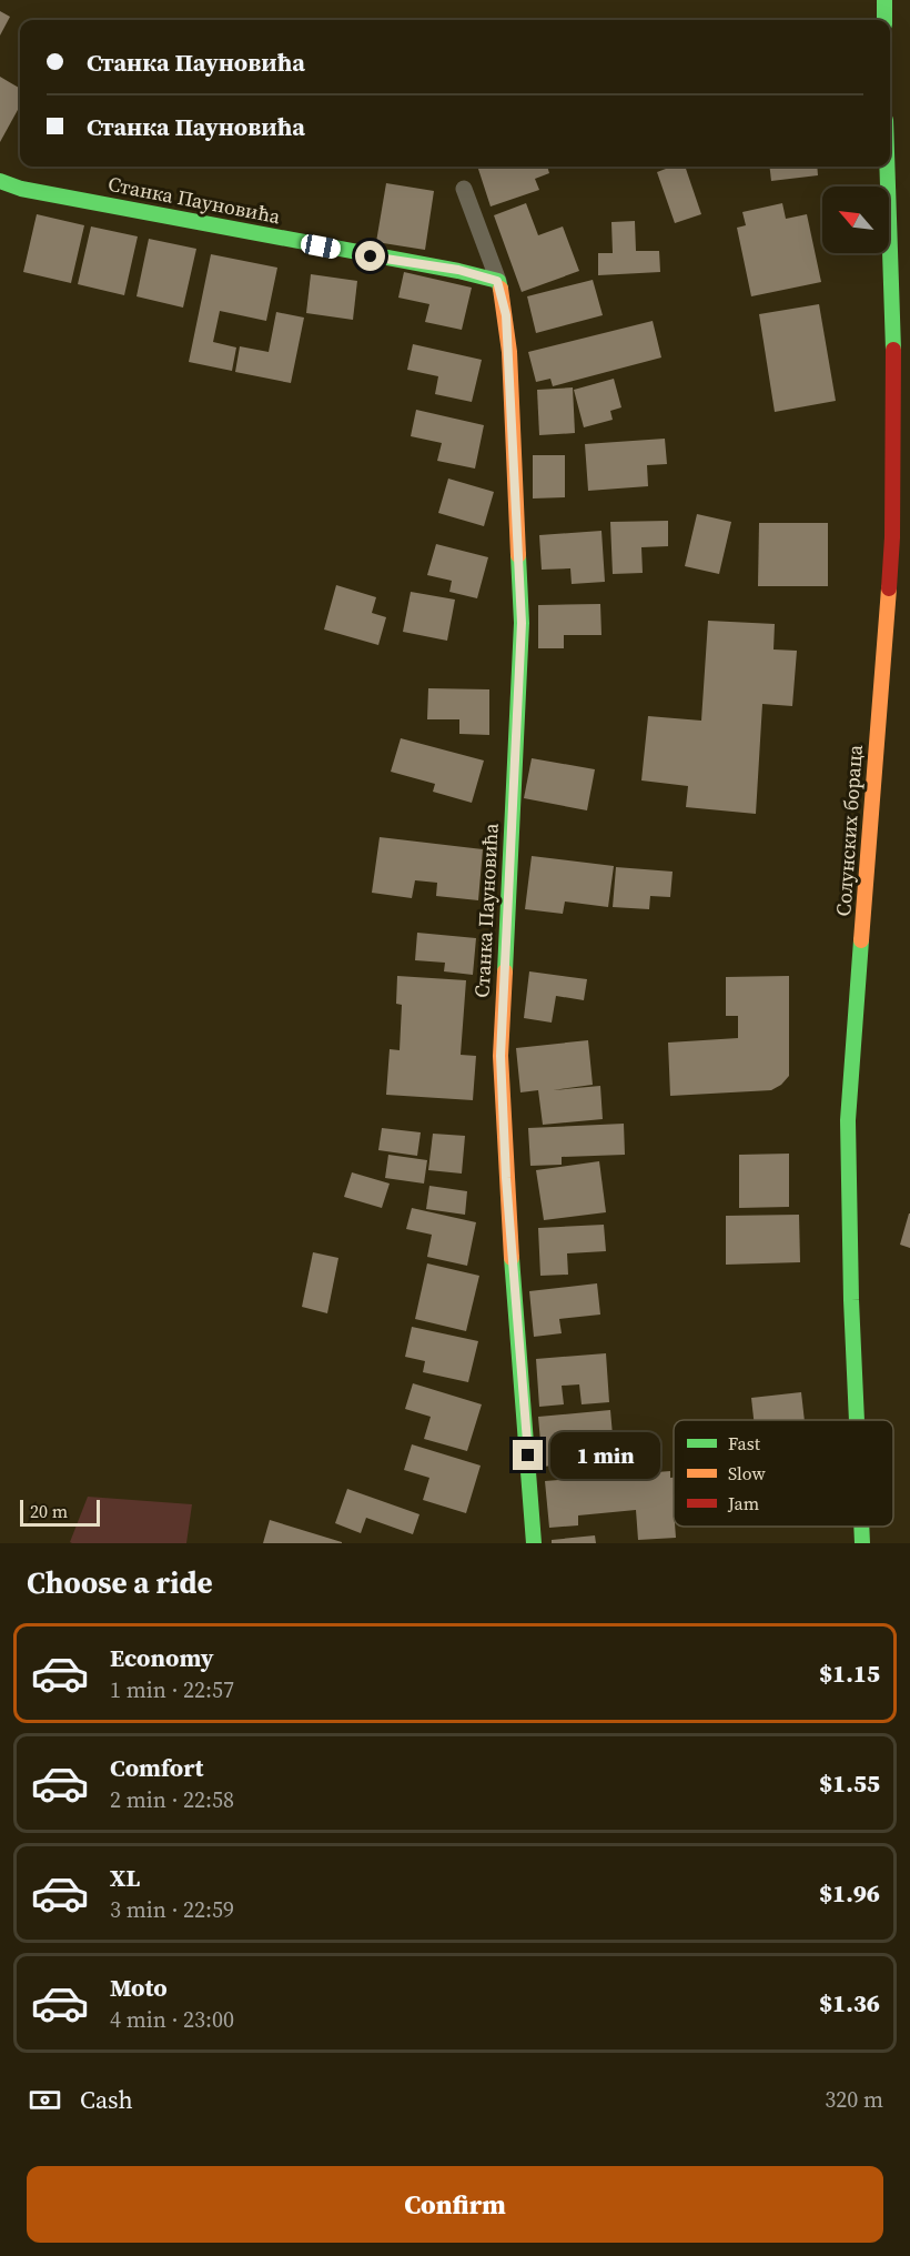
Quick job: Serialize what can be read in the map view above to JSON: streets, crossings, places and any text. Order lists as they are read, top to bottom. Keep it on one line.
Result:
{"streets":{"street":["Станка Пауновића","Солунских бораца"]},"legend":["Fast","Slow","Jam"],"scale_bar":"20 m","north":"top left","page":{"banner":["Станка Пауновића","Станка Пауновића"],"bubble":"1 min","scale":"20 m","heading":"Choose a ride","list":[{"name":"Economy","note":"1 min · 22:57","value":"$1.15"},{"name":"Comfort","note":"2 min · 22:58","value":"$1.55"},{"name":"XL","note":"3 min · 22:59","value":"$1.96"},{"name":"Moto","note":"4 min · 23:00","value":"$1.36"}],"pay":["Cash","320 m"],"buttons":"Confirm"}}
